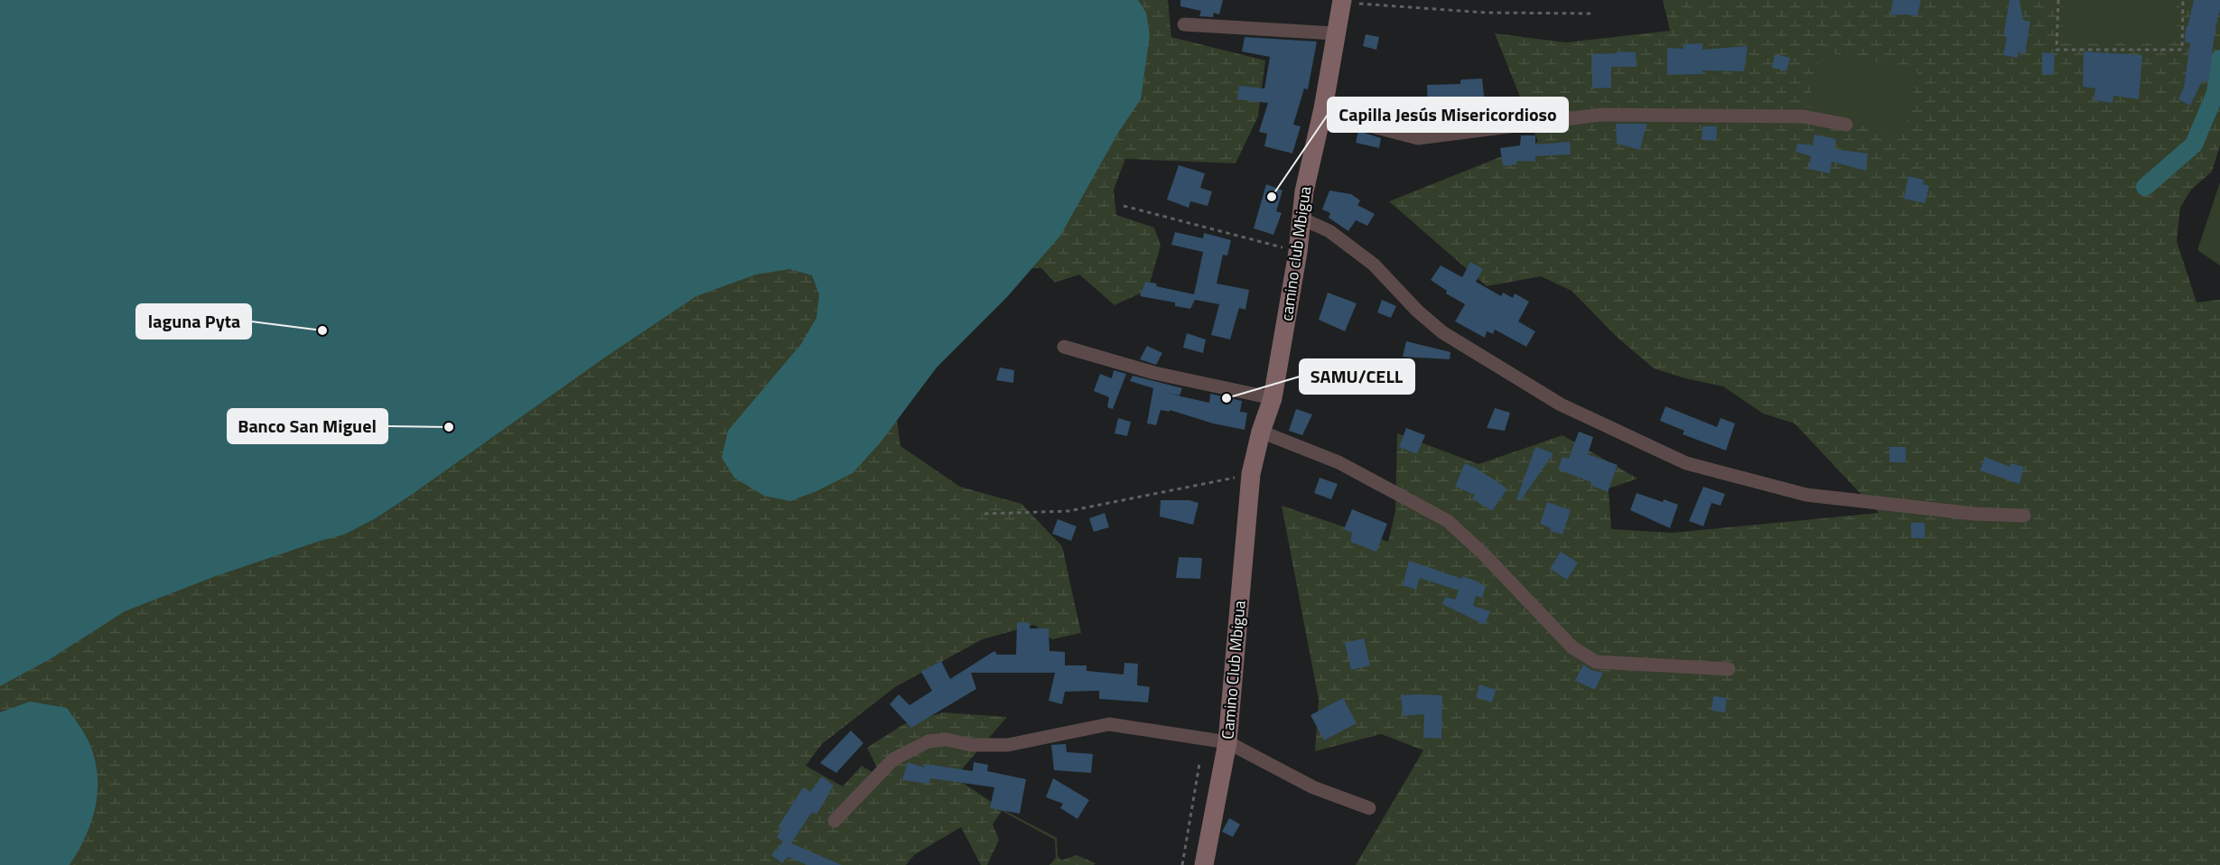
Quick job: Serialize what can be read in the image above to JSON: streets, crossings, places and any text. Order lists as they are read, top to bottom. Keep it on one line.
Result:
{"streets":{"main road":["camino club Mbigua","Camino Club Mbigua"]},"crossings":[["camino club Mbigua","Camino Club Mbigua"]],"places":["Capilla Jesús Misericordioso","laguna Pyta","SAMU/CELL","Banco San Miguel"]}
